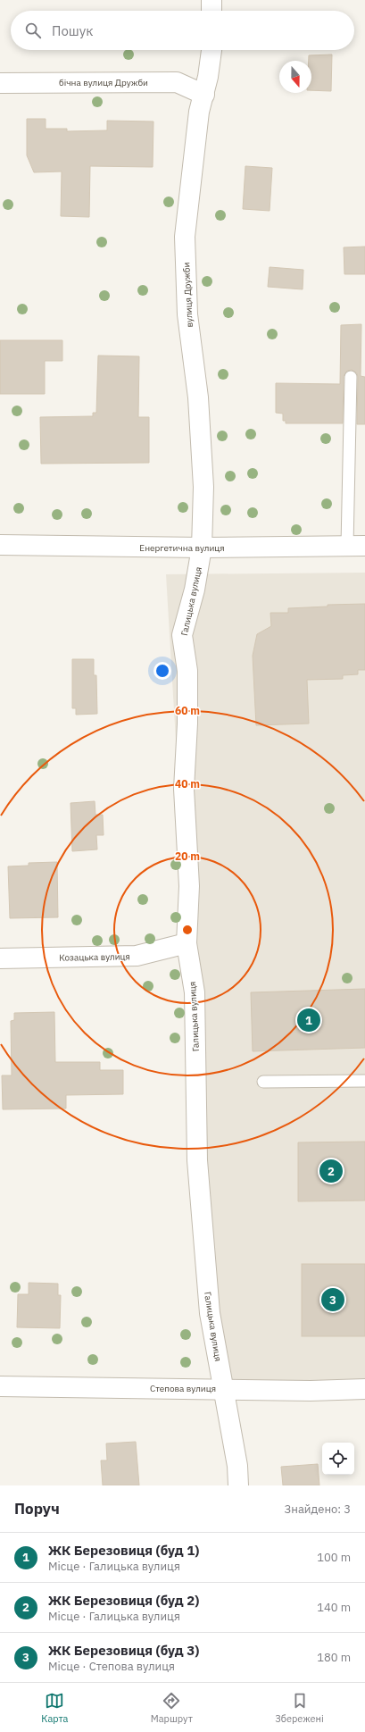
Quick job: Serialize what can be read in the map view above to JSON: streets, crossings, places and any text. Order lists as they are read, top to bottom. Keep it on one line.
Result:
{"streets":{"street":["бічна вулиця Дружби","вулиця Дружби","Енергетична вулиця","Галицька вулиця","Козацька вулиця","Степова вулиця"]},"crossings":[["бічна вулиця Дружби","вулиця Дружби"],["вулиця Дружби","Енергетична вулиця"],["вулиця Дружби","Галицька вулиця"],["Енергетична вулиця","Галицька вулиця"],["Галицька вулиця","Козацька вулиця"],["Галицька вулиця","Степова вулиця"]],"north":"bottom","page":{"search":"Пошук","pins":["1","2","3"],"heading":["Поруч","Знайдено: 3"],"list":[{"mark":"1","name":"ЖК Березовиця (буд 1)","note":"Місце · Галицька вулиця","value":"100 m"},{"mark":"2","name":"ЖК Березовиця (буд 2)","note":"Місце · Галицька вулиця","value":"140 m"},{"mark":"3","name":"ЖК Березовиця (буд 3)","note":"Місце · Степова вулиця","value":"180 m"}],"nav":["Карта","Маршрут","Збережені"]},"rings":["60 m","40 m","20 m"]}
